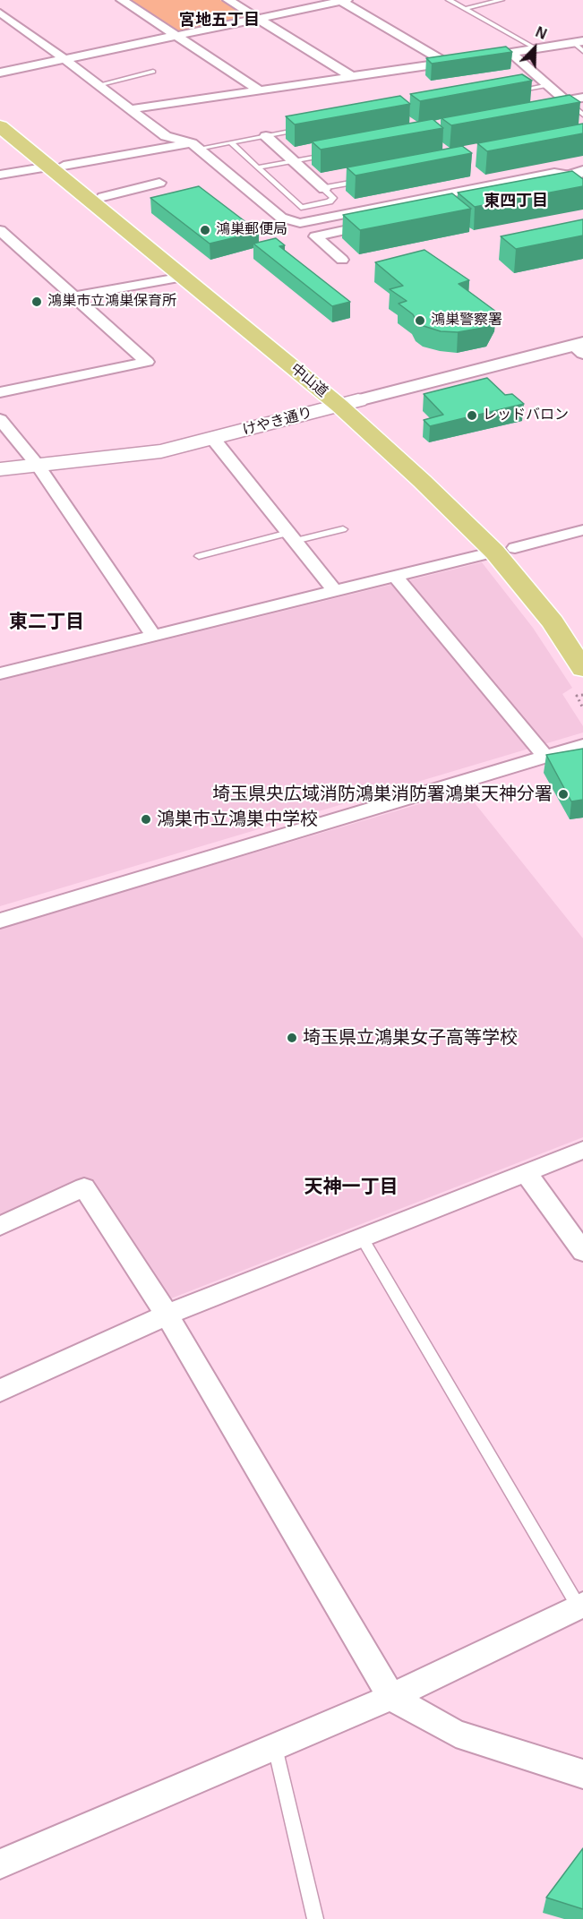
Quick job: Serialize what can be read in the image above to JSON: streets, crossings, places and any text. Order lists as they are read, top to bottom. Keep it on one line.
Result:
{"streets":{"highway":["中山道"],"main road":["けやき通り"]},"crossings":[["中山道","けやき通り"]],"districts":["宮地五丁目","東四丁目","東二丁目","天神一丁目"],"places":["鴻巣郵便局","鴻巣市立鴻巣保育所","鴻巣警察署","レッドバロン","埼玉県央広域消防鴻巣消防署鴻巣天神分署","鴻巣市立鴻巣中学校","埼玉県立鴻巣女子高等学校"],"north":"top right"}
